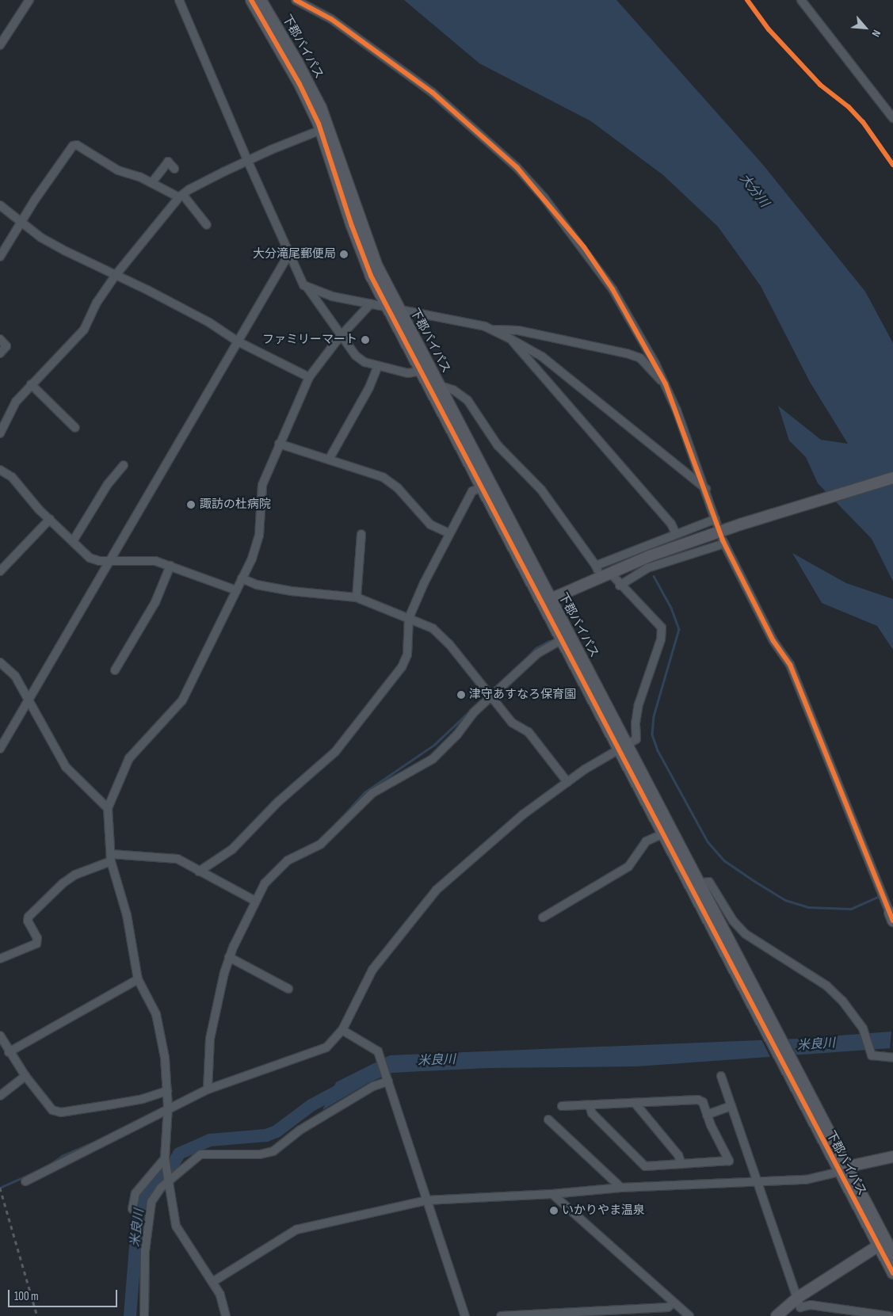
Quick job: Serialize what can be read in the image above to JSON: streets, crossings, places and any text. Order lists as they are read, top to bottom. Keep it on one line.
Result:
{"streets":{"street":["下郡バイパス"]},"water":["大分川","米良川"],"places":["大分滝尾郵便局","ファミリーマート","諏訪の杜病院","津守あすなろ保育園","いかりやま温泉"],"scale_bar":"100 m","north":"bottom right"}
